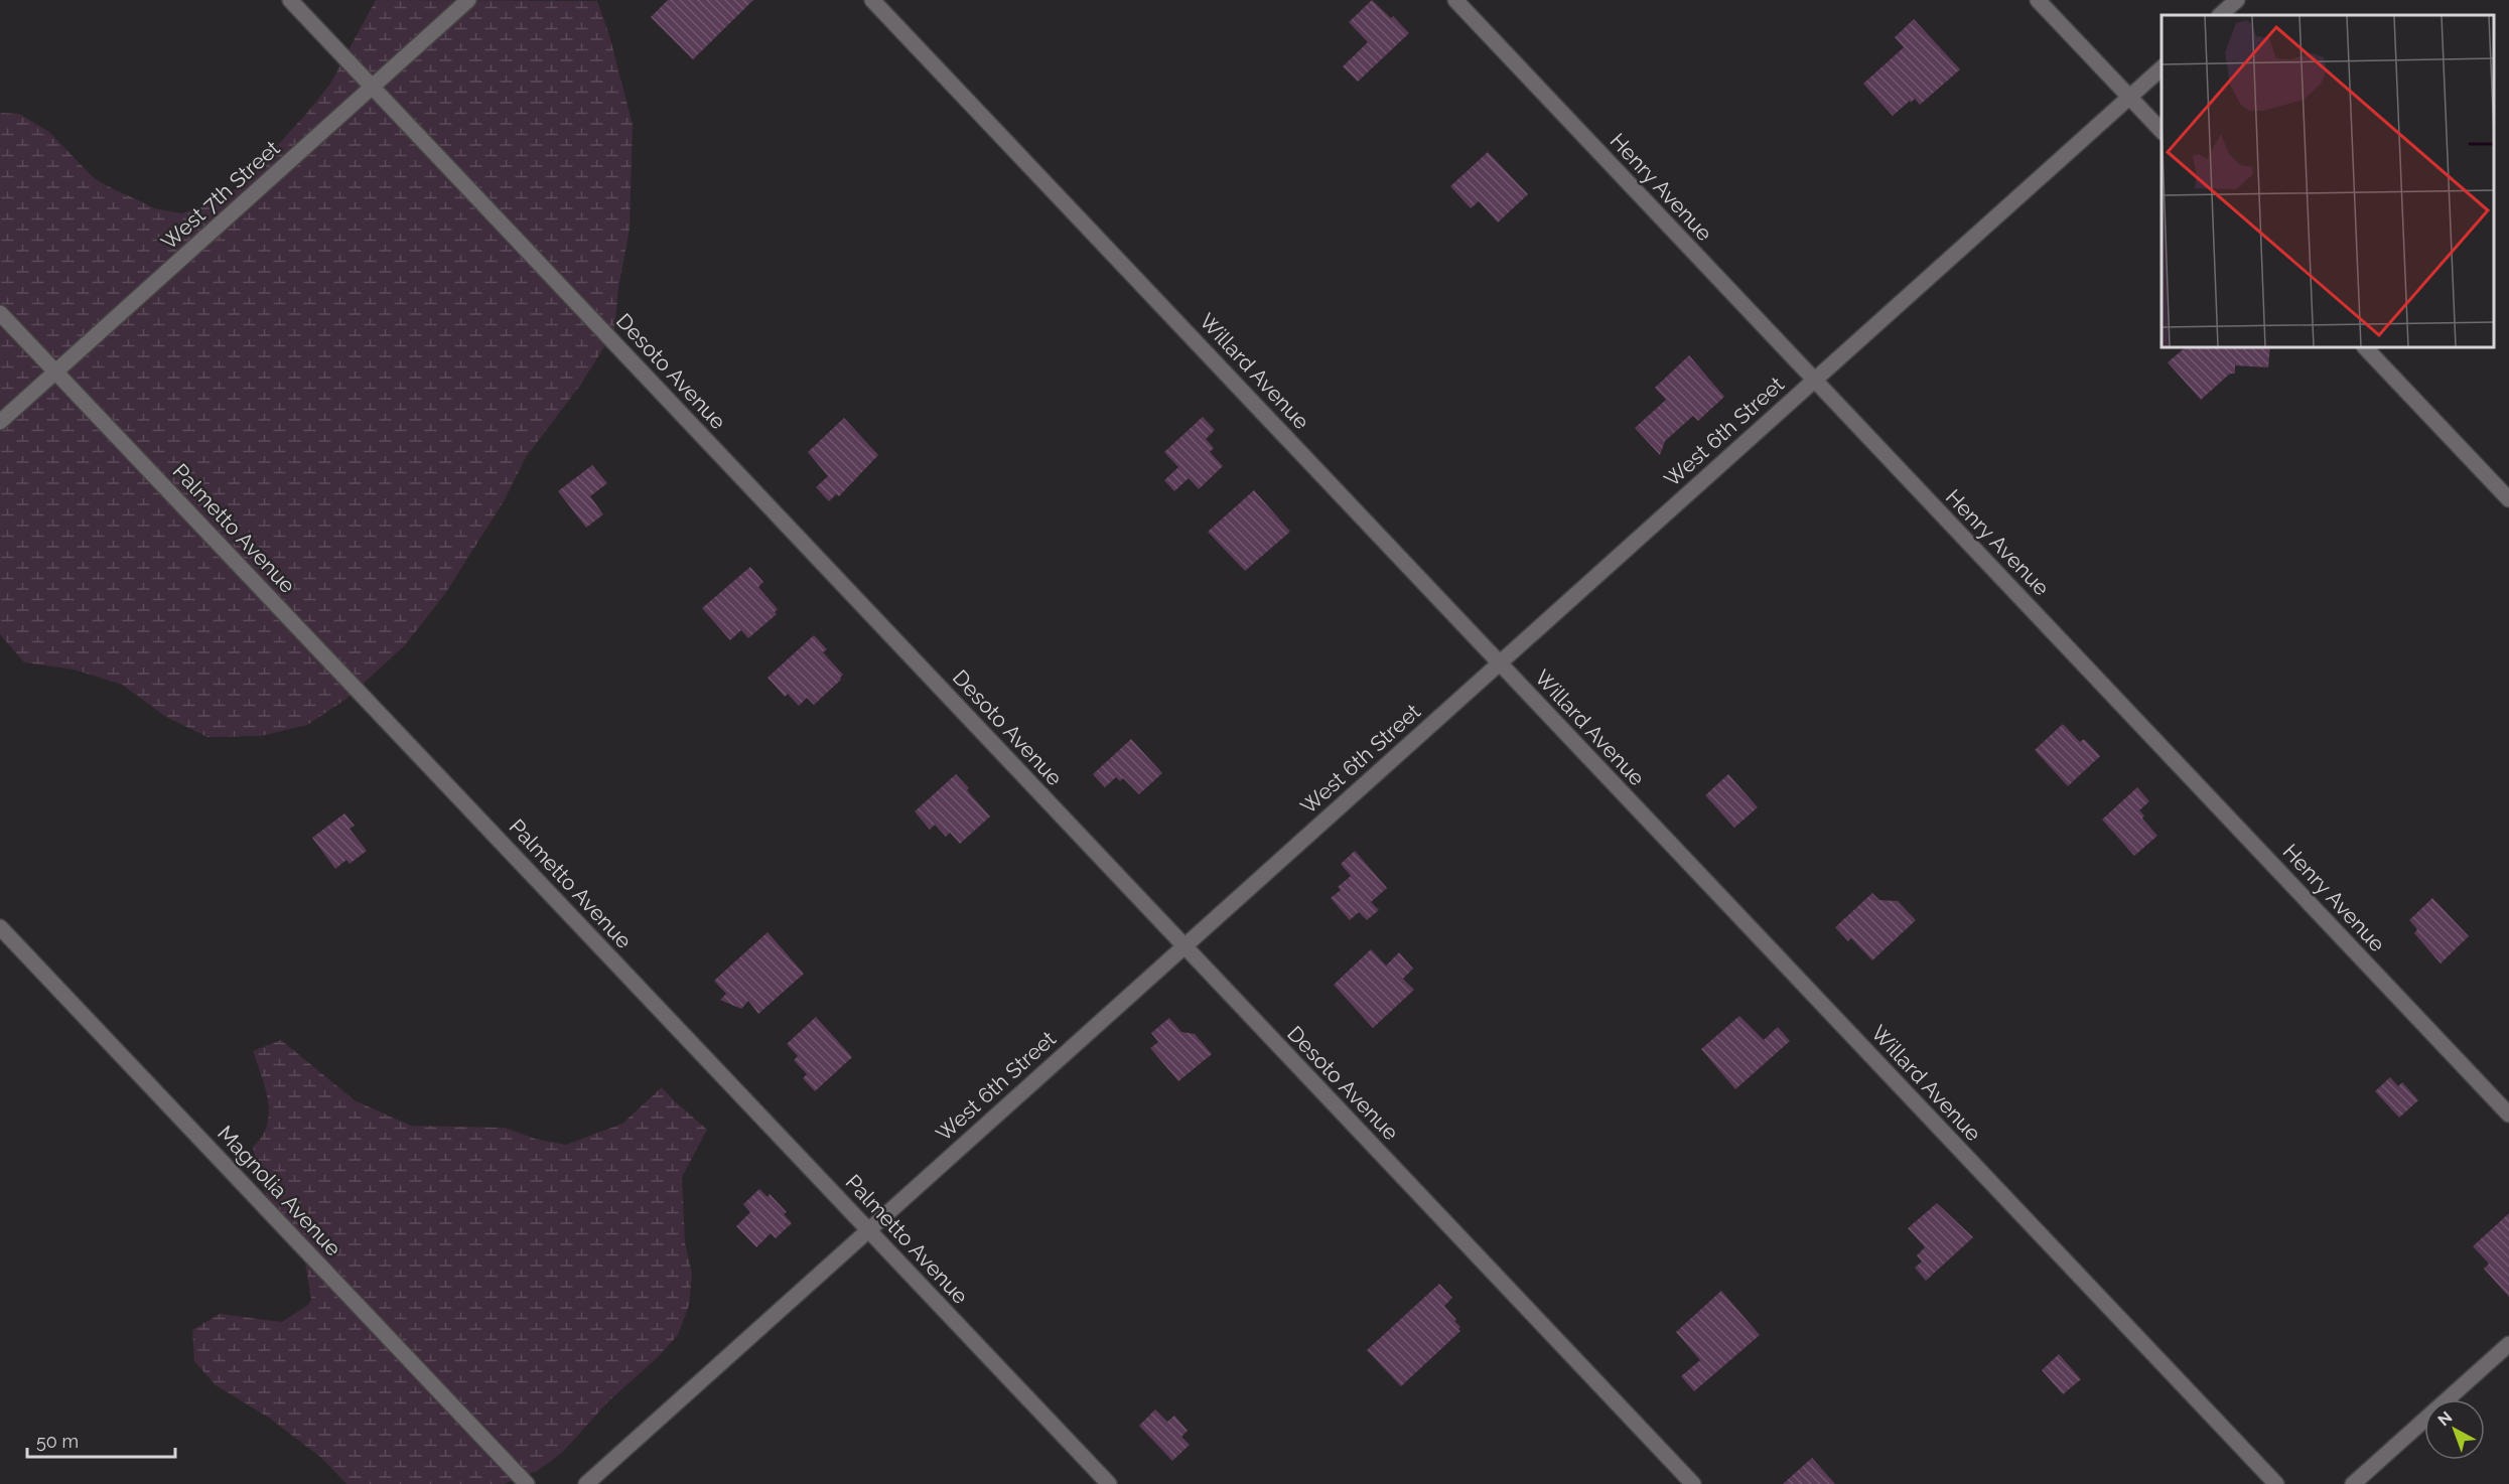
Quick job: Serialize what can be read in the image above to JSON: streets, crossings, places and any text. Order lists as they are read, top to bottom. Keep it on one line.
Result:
{"streets":{"street":["Henry Avenue","West 7th Street","Desoto Avenue","Willard Avenue","West 6th Street","Palmetto Avenue","Magnolia Avenue"]},"crossings":[["Henry Avenue","West 6th Street"],["West 7th Street","Desoto Avenue"],["West 7th Street","Palmetto Avenue"],["Desoto Avenue","West 6th Street"],["Willard Avenue","West 6th Street"],["West 6th Street","Palmetto Avenue"]],"scale_bar":"50 m","north":"top left"}
